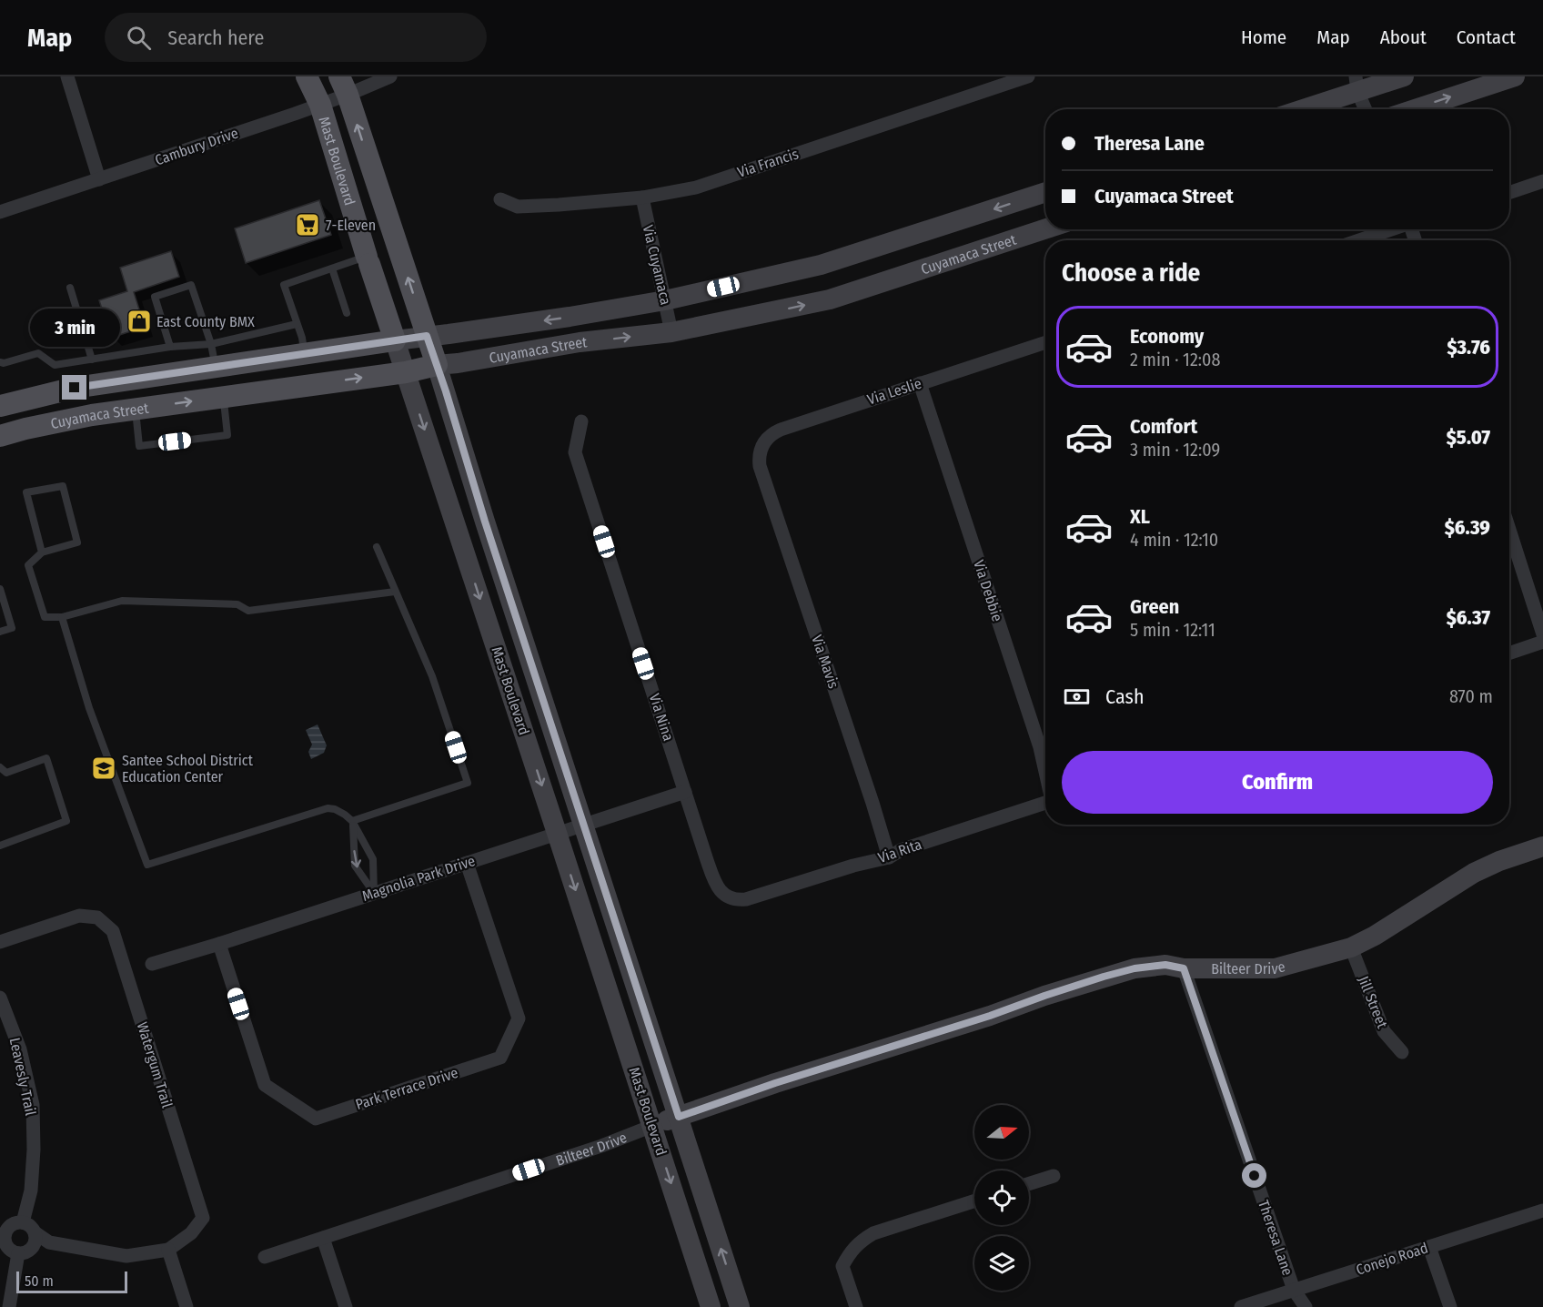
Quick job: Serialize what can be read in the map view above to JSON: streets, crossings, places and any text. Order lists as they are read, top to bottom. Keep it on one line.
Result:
{"streets":{"main road":["Mast Boulevard","Cuyamaca Street","Bilteer Drive"],"street":["Cambury Drive","Via Francis","Via Cuyamaca","Via Leslie","Via Debbie","Via Mavis","Via Nina","Via Rita","Magnolia Park Drive","Jill Street","Watergum Trail","Leavesly Trail","Park Terrace Drive","Theresa Lane","Conejo Road"]},"crossings":[["Cambury Drive","Mast Boulevard"],["Mast Boulevard","Cuyamaca Street"],["Mast Boulevard","Magnolia Park Drive"],["Mast Boulevard","Bilteer Drive"],["Via Francis","Via Cuyamaca"],["Cuyamaca Street","Via Cuyamaca"],["Via Leslie","Via Debbie"],["Via Leslie","Via Mavis"],["Via Mavis","Via Rita"],["Via Nina","Via Rita"],["Via Nina","Magnolia Park Drive"],["Magnolia Park Drive","Park Terrace Drive"],["Bilteer Drive","Jill Street"],["Bilteer Drive","Theresa Lane"],["Theresa Lane","Conejo Road"]],"places":{"supermarket":["7-Eleven"],"shop":["East County BMX"],"school or university":["Santee School District Education Center"]},"scale_bar":"50 m","north":"right","page":{"header":"Map","search":"Search here","nav":["Home","Map","About","Contact"],"banner":["Theresa Lane","Cuyamaca Street"],"heading":"Choose a ride","list":[{"name":"Economy","note":"2 min · 12:08","value":"$3.76"},{"name":"Comfort","note":"3 min · 12:09","value":"$5.07"},{"name":"XL","note":"4 min · 12:10","value":"$6.39"},{"name":"Green","note":"5 min · 12:11","value":"$6.37"}],"bubble":"3 min","pay":["Cash","870 m"],"buttons":"Confirm","scale":"50 m"}}
